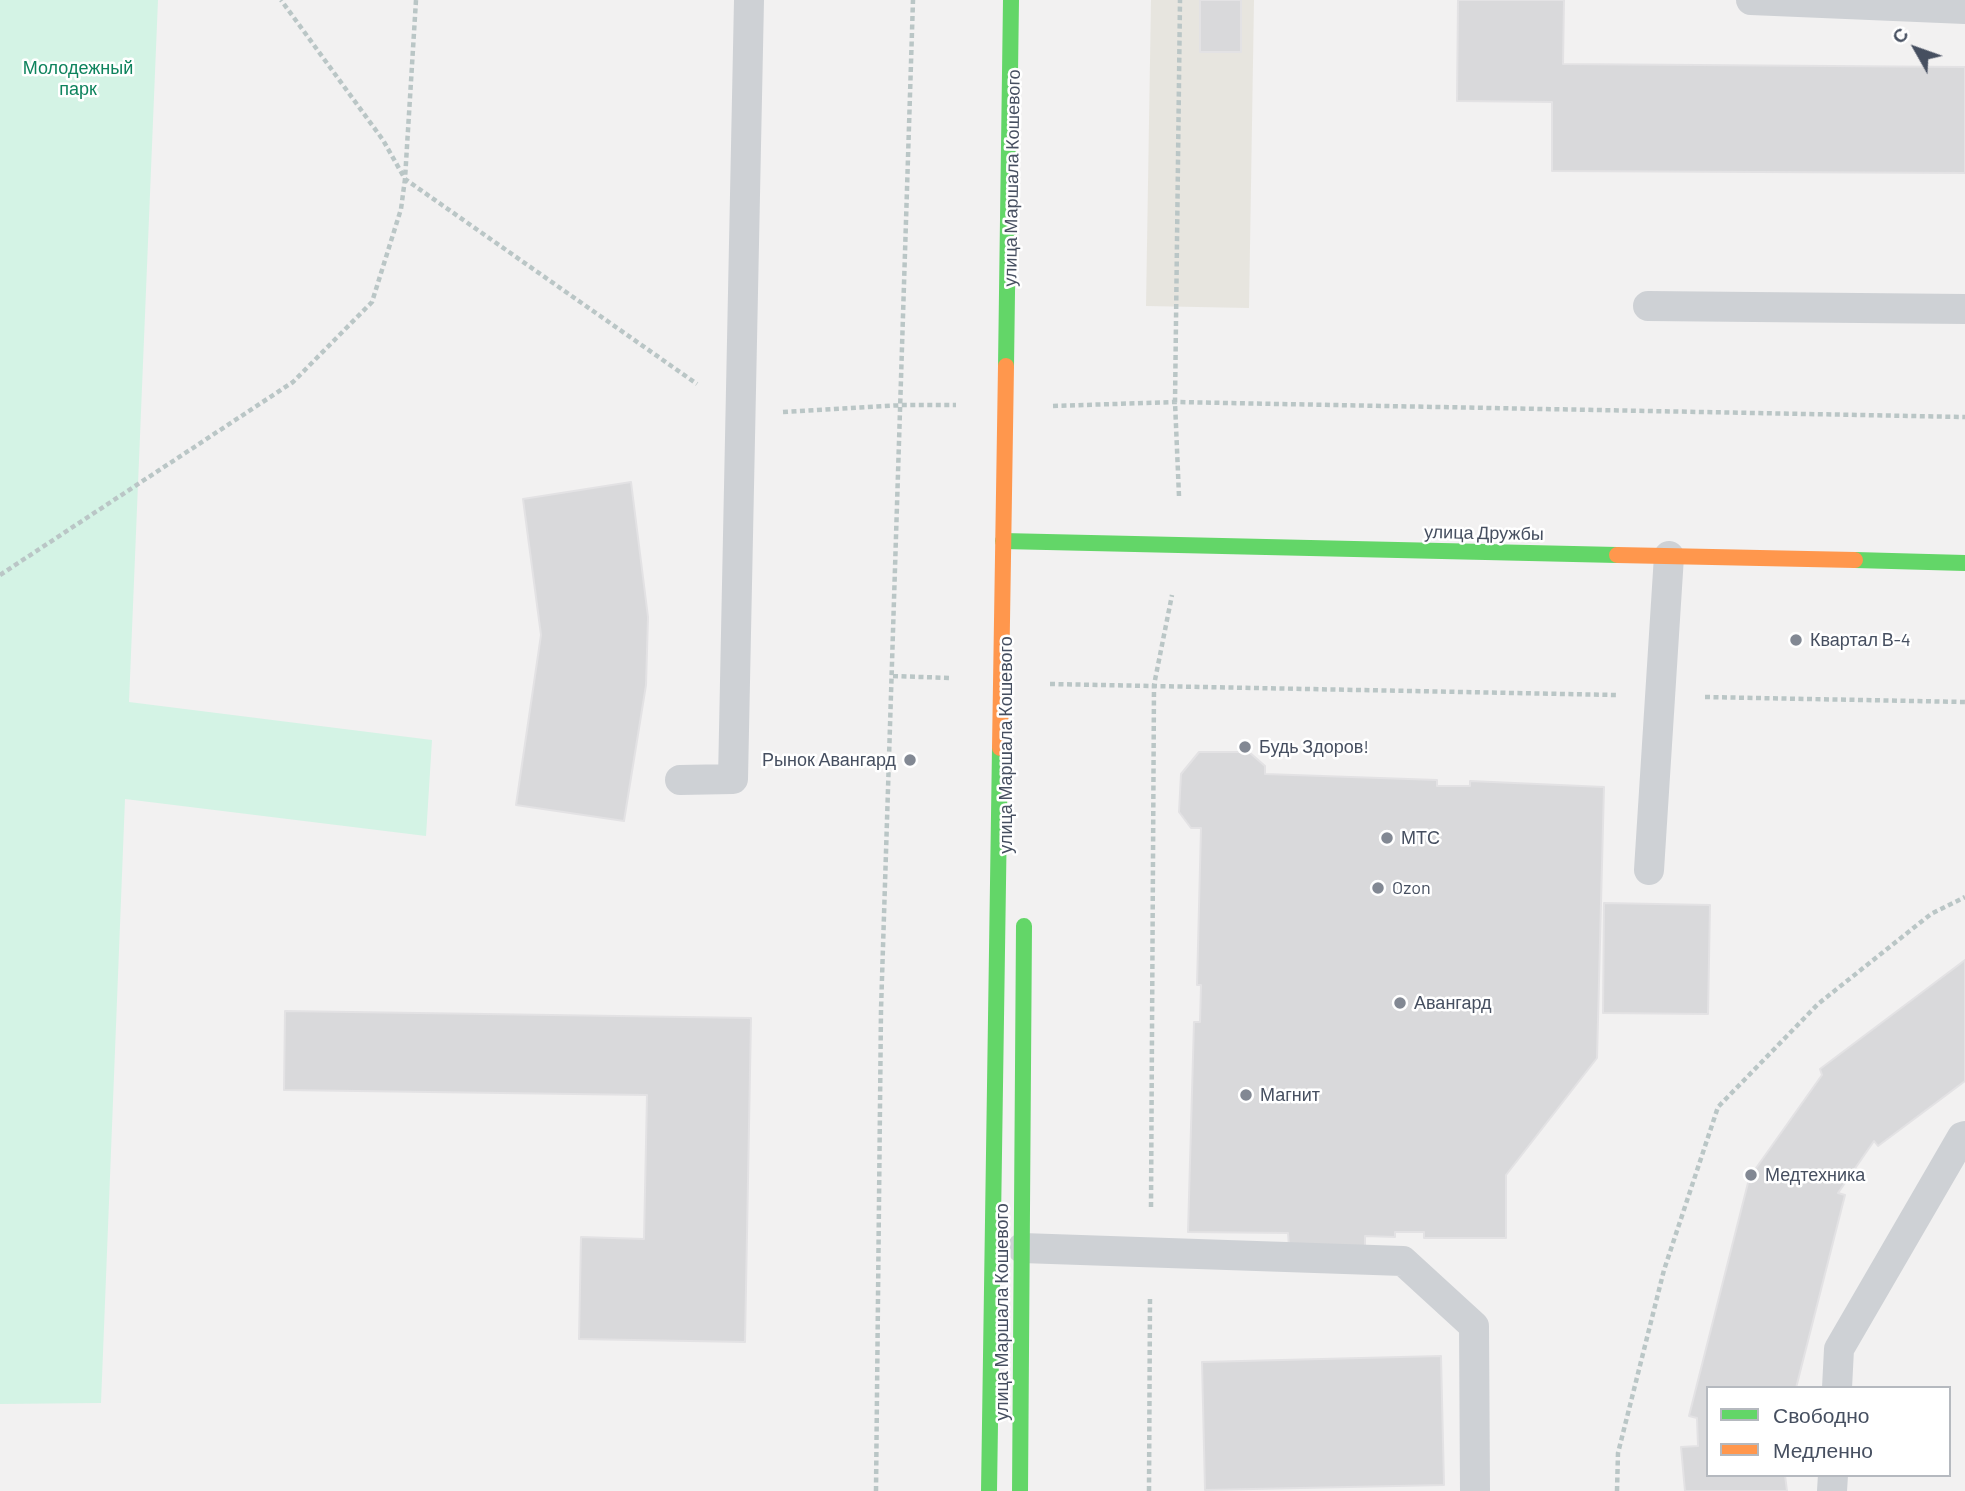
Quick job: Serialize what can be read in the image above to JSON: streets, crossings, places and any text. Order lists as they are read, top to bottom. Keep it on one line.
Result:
{"streets":{"street":["улица Маршала Кошевого","улица Дружбы"]},"parks":["Молодежный парк"],"places":["Квартал В-4","Будь Здоров!","Рынок Авангард","МТС","Ozon","Авангард","Магнит","Медтехника"],"legend":["Свободно","Медленно"],"north":"top left"}
